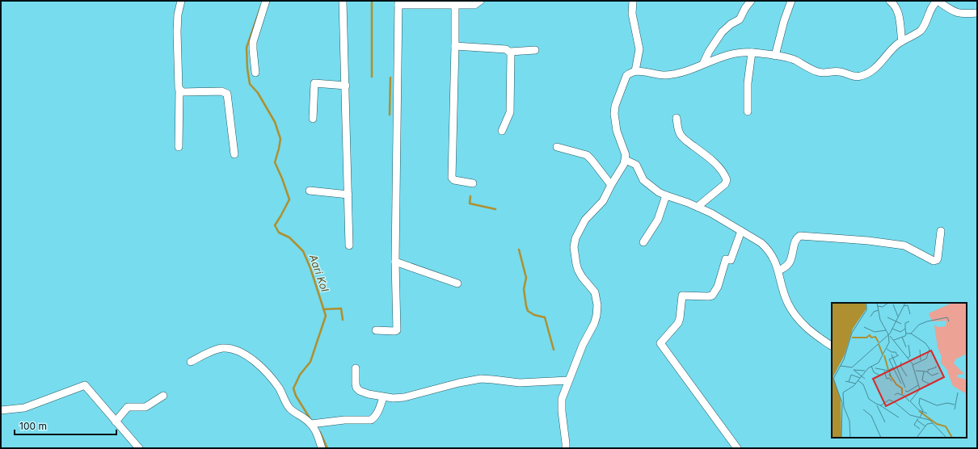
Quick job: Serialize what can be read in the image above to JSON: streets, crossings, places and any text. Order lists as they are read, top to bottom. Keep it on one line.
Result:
{"water":["Aari Kol"],"scale_bar":"100 m"}
